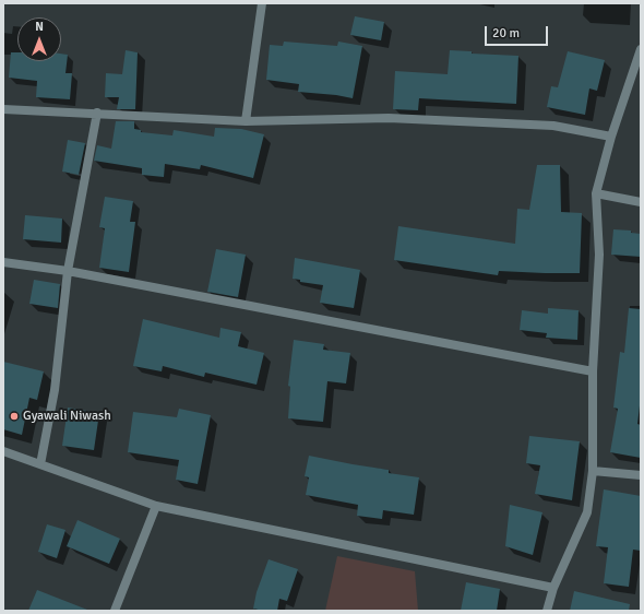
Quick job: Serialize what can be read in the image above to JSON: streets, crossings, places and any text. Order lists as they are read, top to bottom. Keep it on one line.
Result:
{"places":["Gyawali Niwash"],"scale_bar":"20 m","north":"top"}
